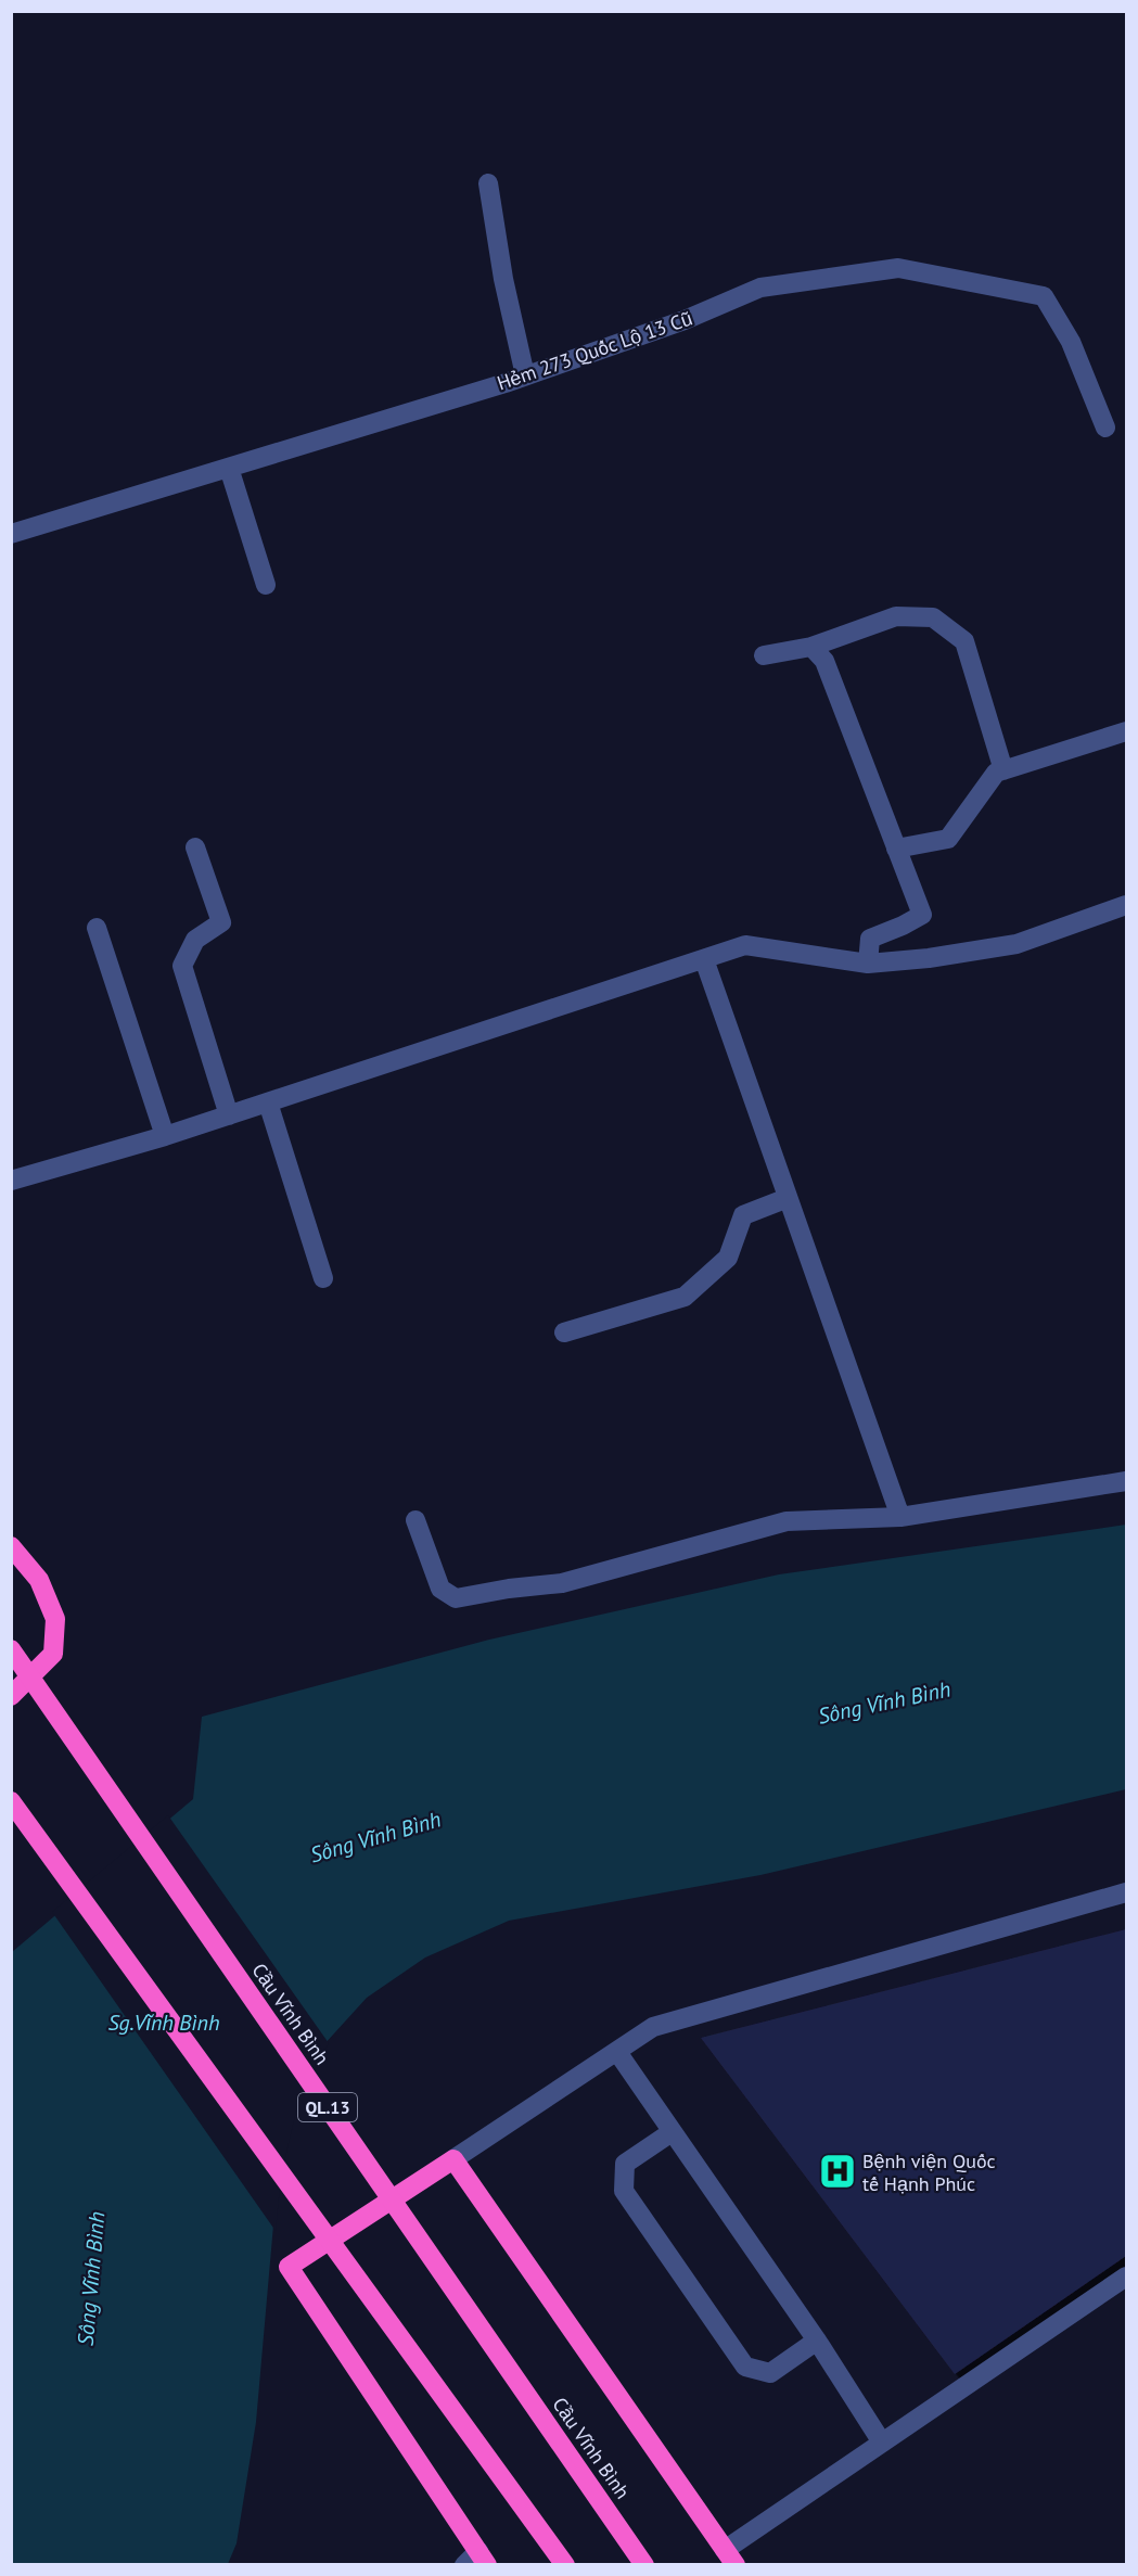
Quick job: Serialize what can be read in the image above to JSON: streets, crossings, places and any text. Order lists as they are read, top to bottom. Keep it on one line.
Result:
{"streets":{"highway":["Cầu Vĩnh Bình","QL.13"],"street":["Hẻm 273 Quốc Lộ 13 Cũ"]},"water":["Sông Vĩnh Bình","Sg.Vĩnh Bình"],"places":{"hospital":["Bệnh viện Quốc tế Hạnh Phúc"]}}
